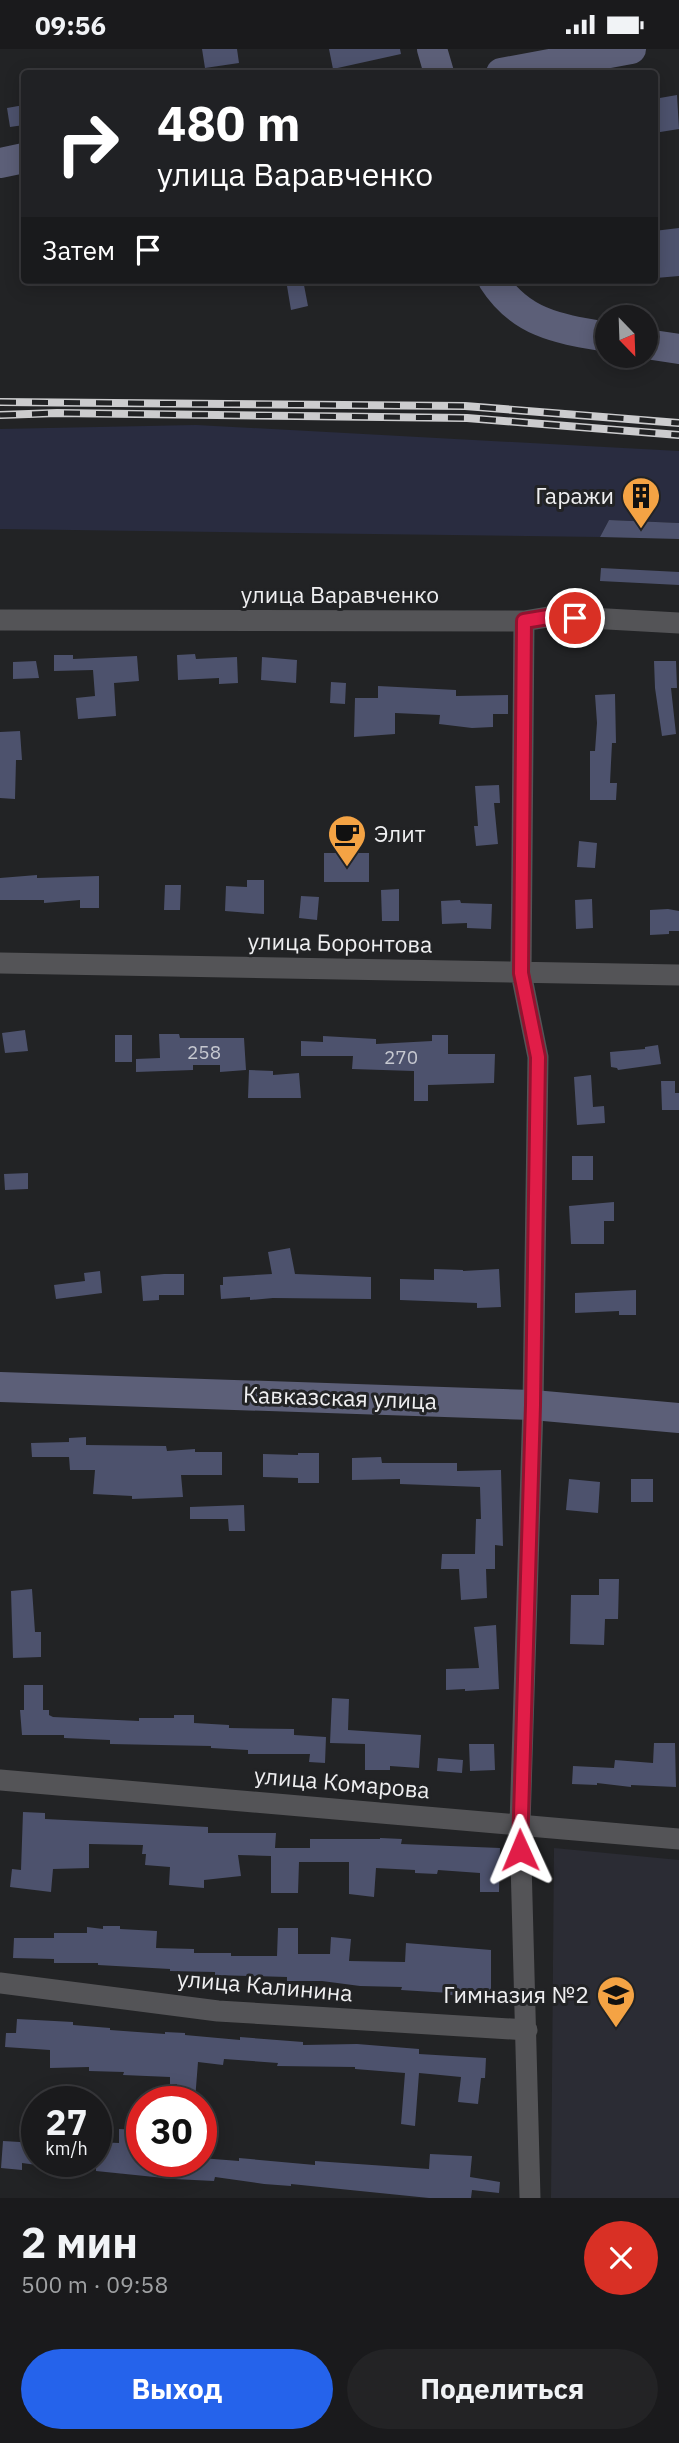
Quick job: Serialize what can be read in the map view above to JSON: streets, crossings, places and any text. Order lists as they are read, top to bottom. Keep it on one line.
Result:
{"streets":{"street":["улица Варавченко","улица Боронтова","Кавказская улица","улица Комарова","улица Калинина"]},"places":{"building":["Гаражи"],"cafe":["Элит"],"school or university":["Гимназия №2"]},"house_numbers":["258","270"],"north":"bottom right","page":{"status":"09:56","turn":["480 m","улица Варавченко"],"then":"Затем","speed":"27 km/h","limit":"30","heading":["2 мин","500 m · 09:58"],"buttons":["Выход","Поделиться"]}}
